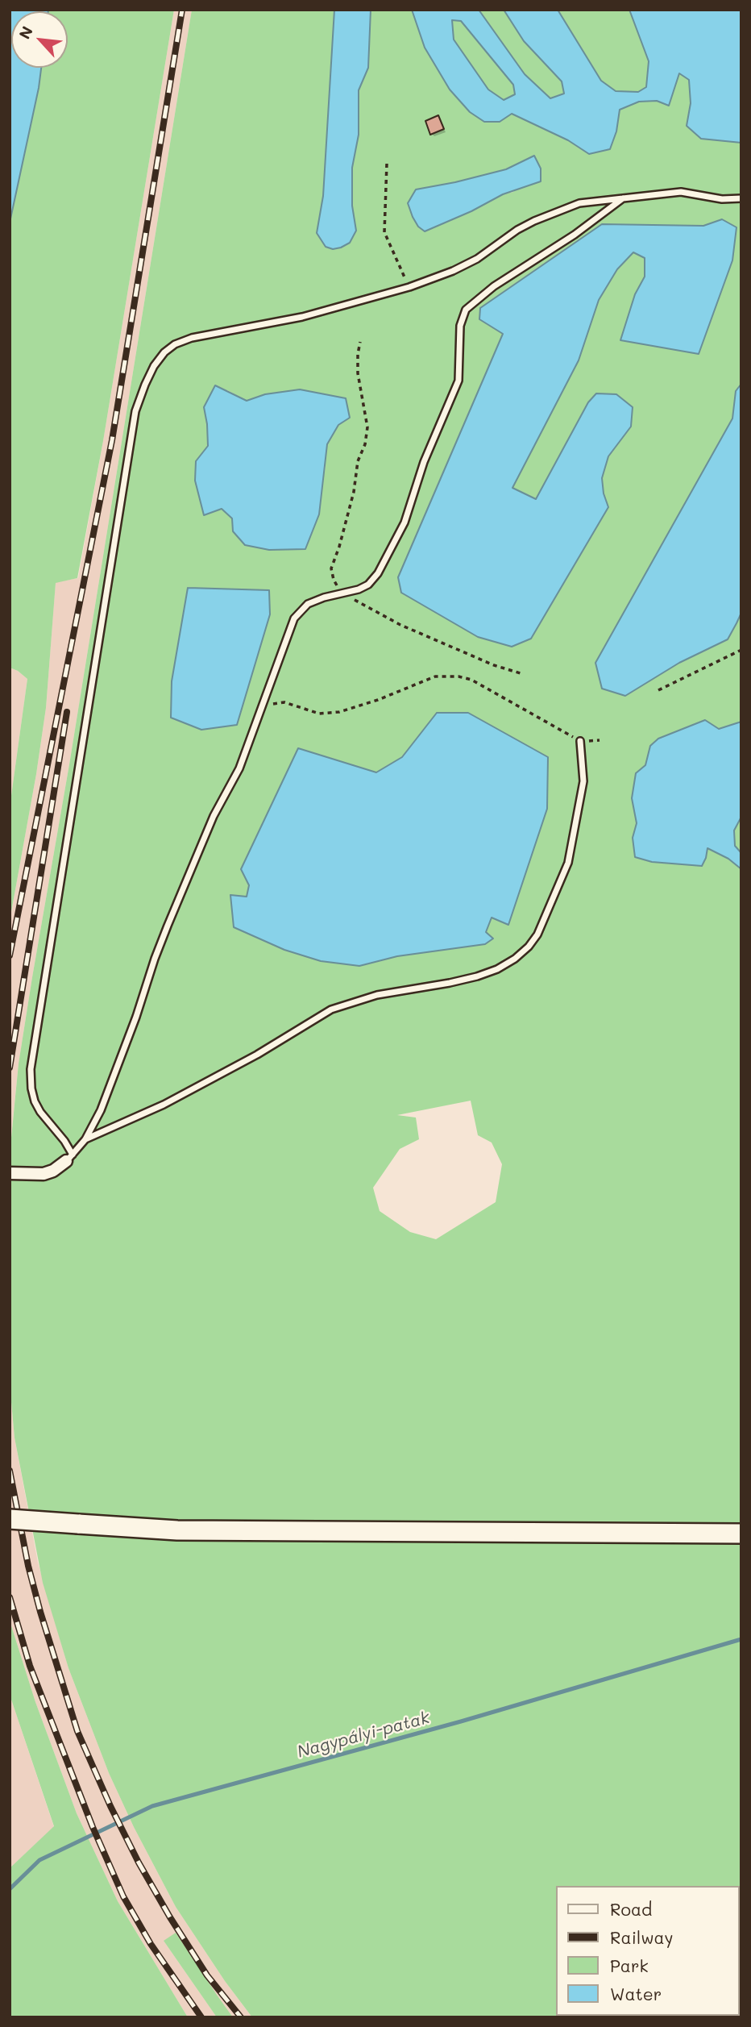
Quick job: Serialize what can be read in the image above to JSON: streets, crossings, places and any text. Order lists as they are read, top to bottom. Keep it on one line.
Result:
{"water":["Nagypályi-patak"],"legend":["Road","Railway","Park","Water"],"north":"top left"}
